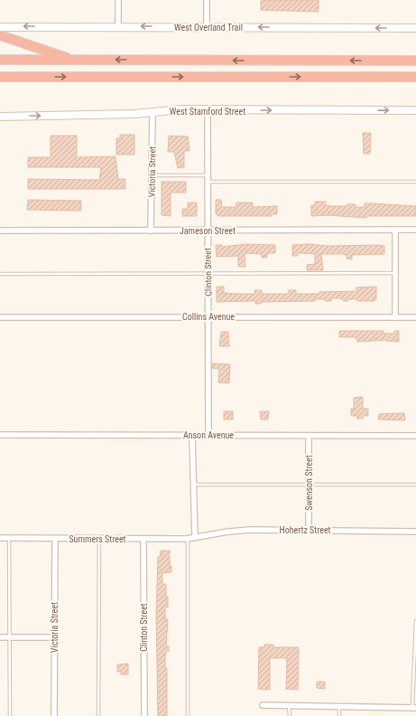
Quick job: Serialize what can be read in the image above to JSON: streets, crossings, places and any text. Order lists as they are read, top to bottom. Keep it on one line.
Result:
{"streets":{"main road":["West Overland Trail","West Stamford Street"],"street":["Victoria Street","Jameson Street","Clinton Street","Collins Avenue","Anson Avenue","Swenson Street","Hohertz Street","Summers Street"]},"crossings":[["West Stamford Street","Victoria Street"],["West Stamford Street","Clinton Street"],["Victoria Street","Jameson Street"],["Victoria Street","Summers Street"],["Jameson Street","Clinton Street"],["Clinton Street","Collins Avenue"],["Clinton Street","Anson Avenue"],["Clinton Street","Summers Street"],["Anson Avenue","Swenson Street"],["Swenson Street","Hohertz Street"],["Hohertz Street","Summers Street"]],"one_way":["West Overland Trail","West Stamford Street"]}
